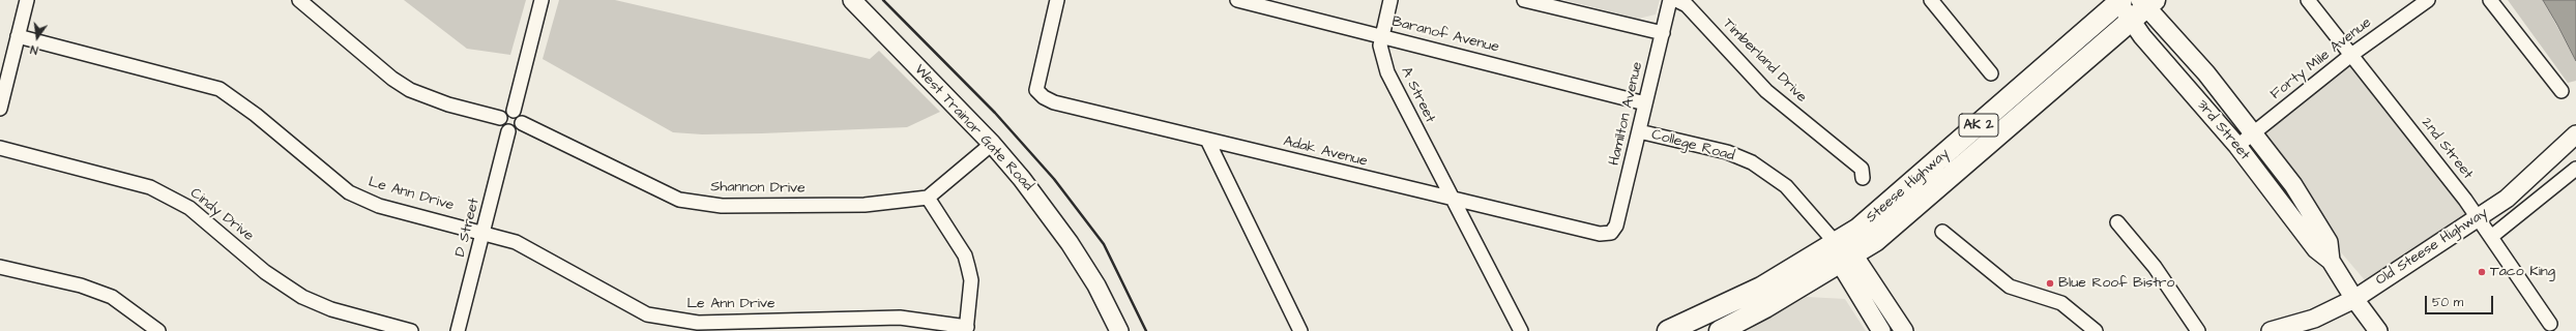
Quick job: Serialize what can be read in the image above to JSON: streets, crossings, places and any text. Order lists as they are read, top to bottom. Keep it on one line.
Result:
{"streets":{"highway":["AK 2","Steese Highway"],"main road":["West Trainor Gate Road","3rd Street","College Road","Old Steese Highway"],"street":["Baranof Avenue","Forty Mile Avenue","Timberland Drive","A Street","Hamilton Avenue","2nd Street","Adak Avenue","Shannon Drive","Le Ann Drive","Cindy Drive","D Street"]},"crossings":[["Baranof Avenue","A Street"],["Baranof Avenue","Hamilton Avenue"],["Forty Mile Avenue","3rd Street"],["Forty Mile Avenue","2nd Street"],["A Street","Adak Avenue"],["Hamilton Avenue","College Road"],["Hamilton Avenue","Adak Avenue"],["West Trainor Gate Road","Shannon Drive"],["3rd Street","Steese Highway"],["3rd Street","Old Steese Highway"],["College Road","Steese Highway"],["2nd Street","Old Steese Highway"],["Shannon Drive","D Street"],["Le Ann Drive","D Street"]],"places":["Taco King","Blue Roof Bistro"],"scale_bar":"50 m","north":"bottom"}
